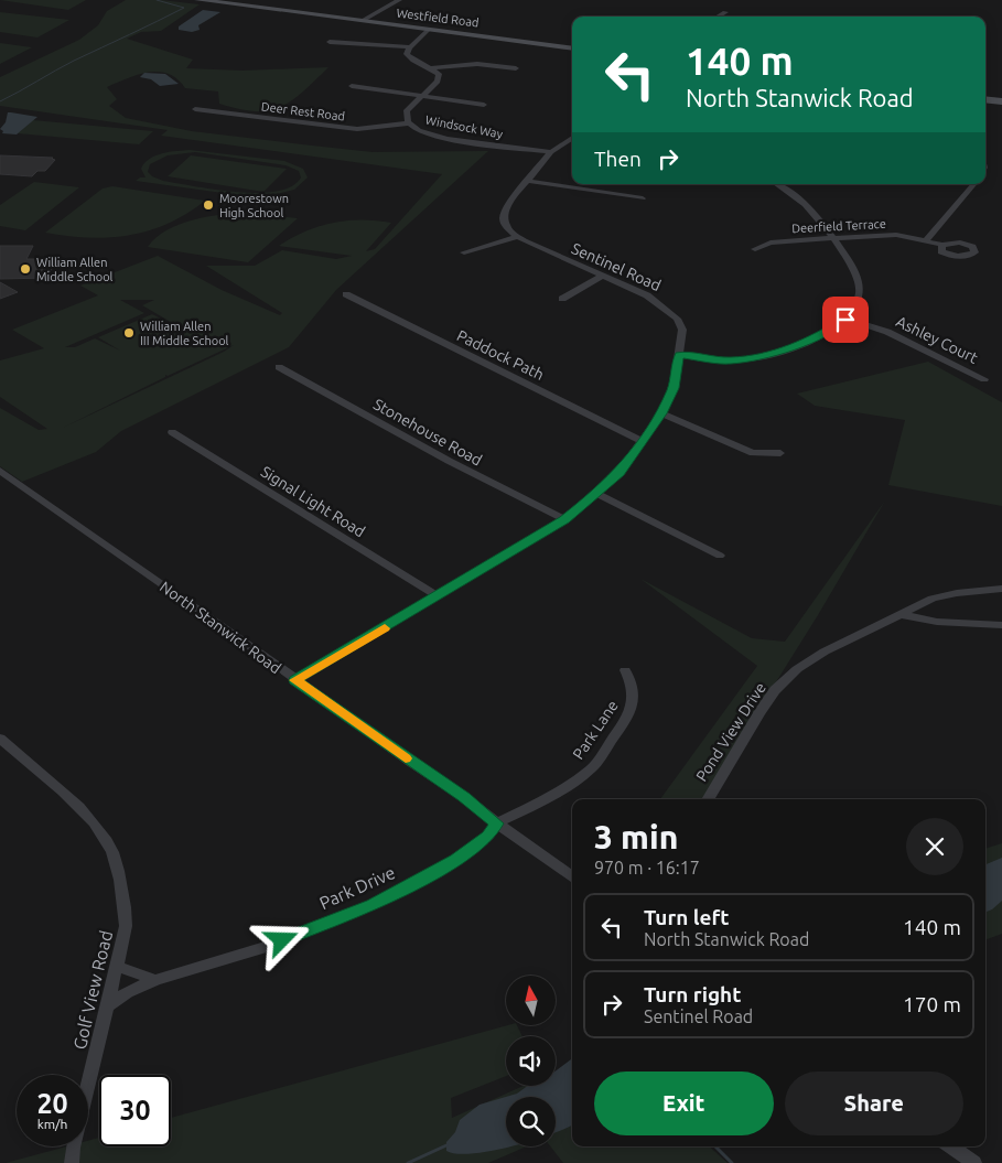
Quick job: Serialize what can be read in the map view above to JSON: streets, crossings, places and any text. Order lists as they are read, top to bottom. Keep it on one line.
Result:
{"streets":{"street":["Westfield Road","Deer Rest Road","Windsock Way","Deerfield Terrace","Sentinel Road","Ashley Court","Paddock Path","Stonehouse Road","Signal Light Road","North Stanwick Road","Park Lane","Pond View Drive","Park Drive","Golf View Road"]},"crossings":[["Deer Rest Road","Windsock Way"],["Sentinel Road","Paddock Path"],["Sentinel Road","Stonehouse Road"],["Sentinel Road","Signal Light Road"],["Sentinel Road","North Stanwick Road"],["North Stanwick Road","Park Lane"],["North Stanwick Road","Park Drive"],["Park Lane","Park Drive"],["Park Drive","Golf View Road"]],"places":["Moorestown High School","William Allen Middle School","William Allen III Middle School"],"north":"top","page":{"turn":["140 m","North Stanwick Road"],"then":"Then","heading":["3 min","970 m · 16:17"],"list":[{"name":"Turn left","note":"North Stanwick Road","value":"140 m"},{"name":"Turn right","note":"Sentinel Road","value":"170 m"}],"buttons":["Exit","Share"],"speed":"20 km/h","limit":"30"}}
